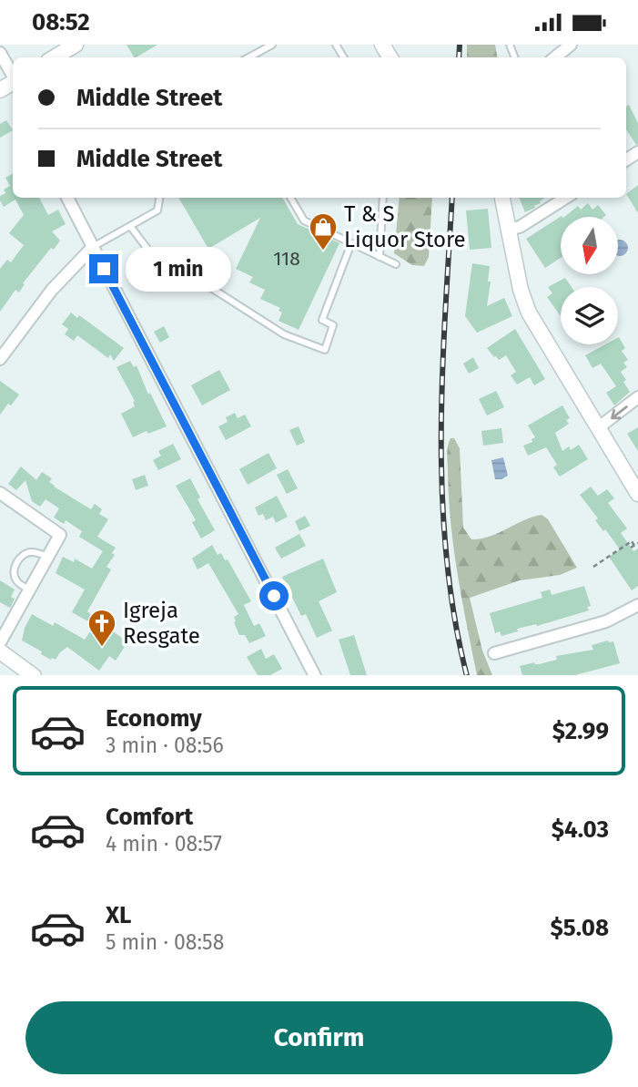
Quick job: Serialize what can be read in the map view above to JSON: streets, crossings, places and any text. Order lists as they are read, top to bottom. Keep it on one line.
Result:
{"places":{"shop":["T & S Liquor Store"],"church":["Igreja Resgate"]},"house_numbers":["118"],"north":"bottom","page":{"status":"08:52","banner":["Middle Street","Middle Street"],"bubble":"1 min","list":[{"name":"Economy","note":"3 min · 08:56","value":"$2.99"},{"name":"Comfort","note":"4 min · 08:57","value":"$4.03"},{"name":"XL","note":"5 min · 08:58","value":"$5.08"}],"buttons":"Confirm"}}
